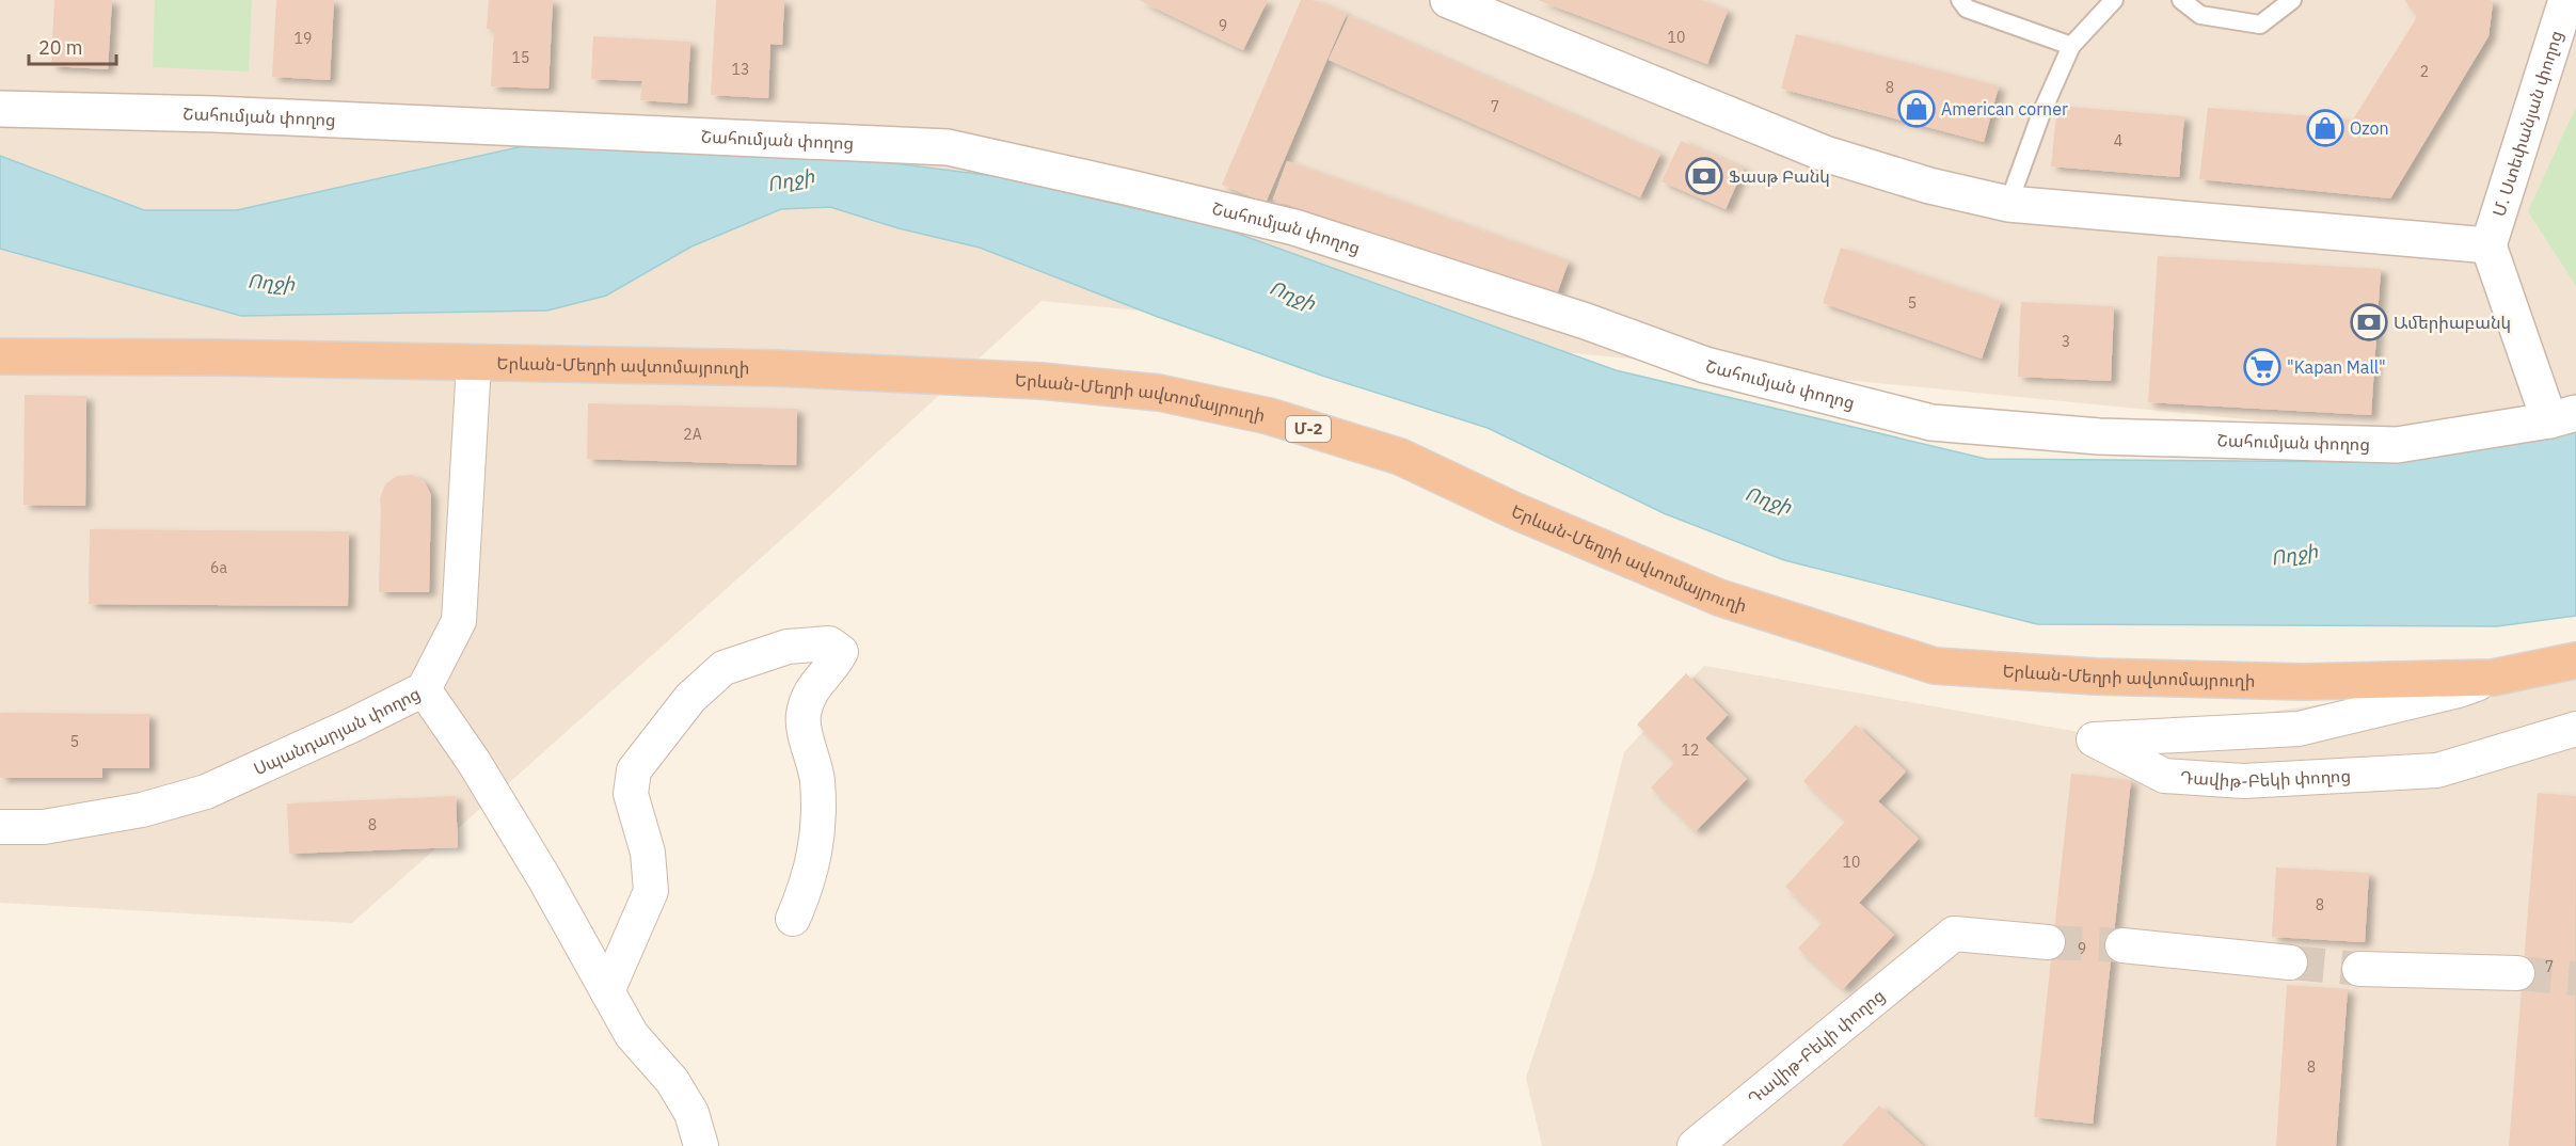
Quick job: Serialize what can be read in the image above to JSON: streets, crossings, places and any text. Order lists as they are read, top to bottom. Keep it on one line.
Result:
{"streets":{"highway":["Երևան-Մեղրի ավտոմայրուղի","Մ-2"],"street":["Շահումյան փողոց","Մ. Ստեփանյան փողոց","Սպանդարյան փողոց","Դավիթ-Բեկի փողոց"]},"crossings":[["Երևան-Մեղրի ավտոմայրուղի","Սպանդարյան փողոց"],["Երևան-Մեղրի ավտոմայրուղի","Դավիթ-Բեկի փողոց"]],"water":["Ողջի"],"places":{"shop":["American corner","Ozon"],"bank":["Ֆասթ Բանկ","Ամերիաբանկ"],"supermarket":["\"Kapan Mall\""]},"house_numbers":["9","10","19","15","13","2","8","7","4","5","3","2A","6a","5","12","8","10","8","9","7","8"],"scale_bar":"20 m"}
